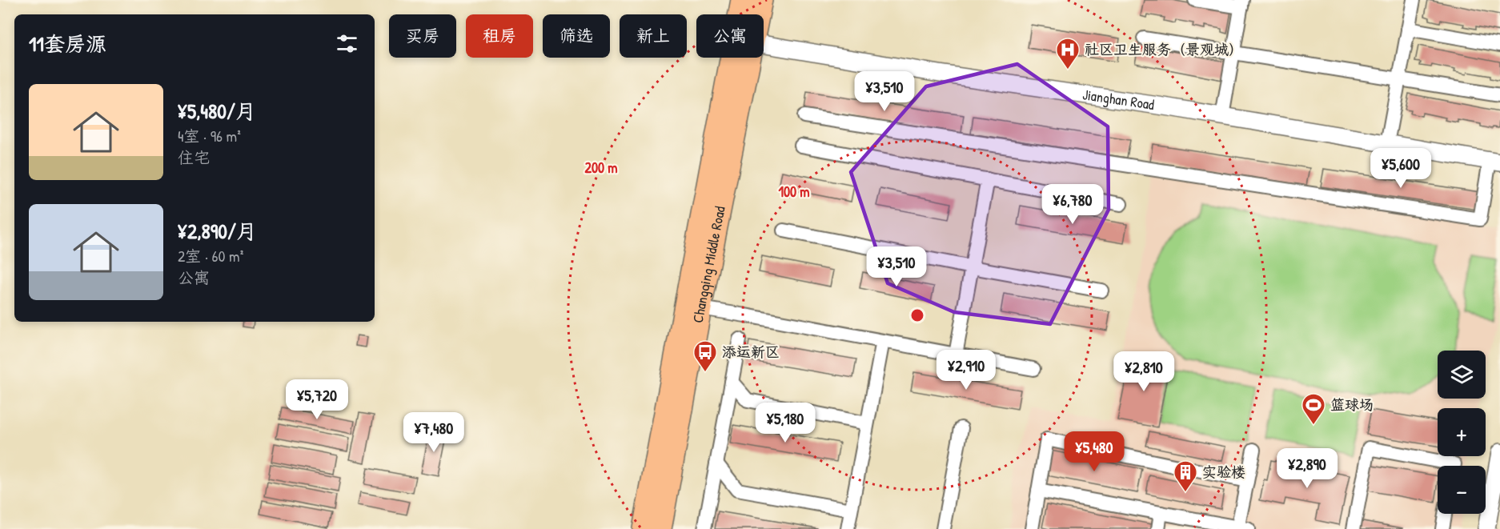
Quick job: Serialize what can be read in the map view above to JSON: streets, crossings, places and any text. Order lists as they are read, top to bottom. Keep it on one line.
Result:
{"streets":{"main road":["Changqing Middle Road"],"street":["Jianghan Road"]},"places":{"hospital":["社区卫生服务（景观城）"],"bus stop":["添运新区"],"sports":["篮球场"],"building":["实验楼"]},"page":{"chip":["买房","租房","筛选","新上","公寓"],"heading":"11套房源","price":["¥3,510","¥5,600","¥6,780","¥3,510","¥2,910","¥2,810","¥5,720","¥5,180","¥7,480","¥5,480","¥2,890"],"list":[{"name":"¥5,480/月","note":"4室 · 96 m² · 住宅"},{"name":"¥2,890/月","note":"2室 · 60 m² · 公寓"}],"map_buttons":["+","−"]},"rings":["200 m","100 m"]}
